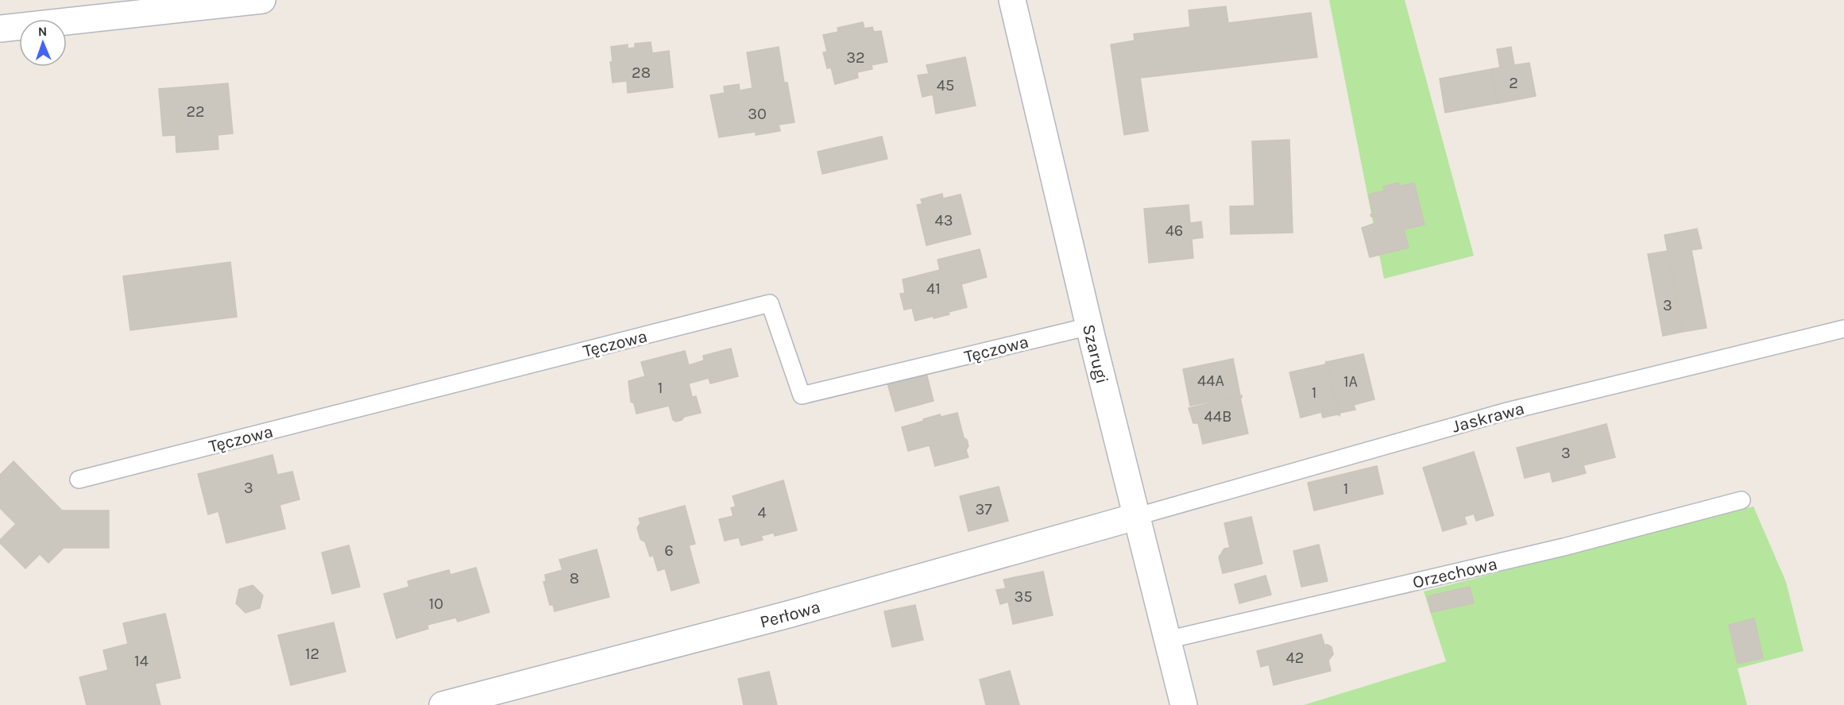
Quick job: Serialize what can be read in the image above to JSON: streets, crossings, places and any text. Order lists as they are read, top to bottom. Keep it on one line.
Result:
{"streets":{"street":["Szarugi","Perłowa"],"lane":["Tęczowa","Jaskrawa","Orzechowa"]},"crossings":[["Tęczowa","Szarugi"],["Szarugi","Jaskrawa"],["Szarugi","Orzechowa"],["Szarugi","Perłowa"],["Jaskrawa","Perłowa"]],"house_numbers":["32","28","2","45","22","30","43","46","41","3","44A","1A","1","1","44B","3","3","1","37","4","6","8","35","10","12","42","14"],"north":"top"}
